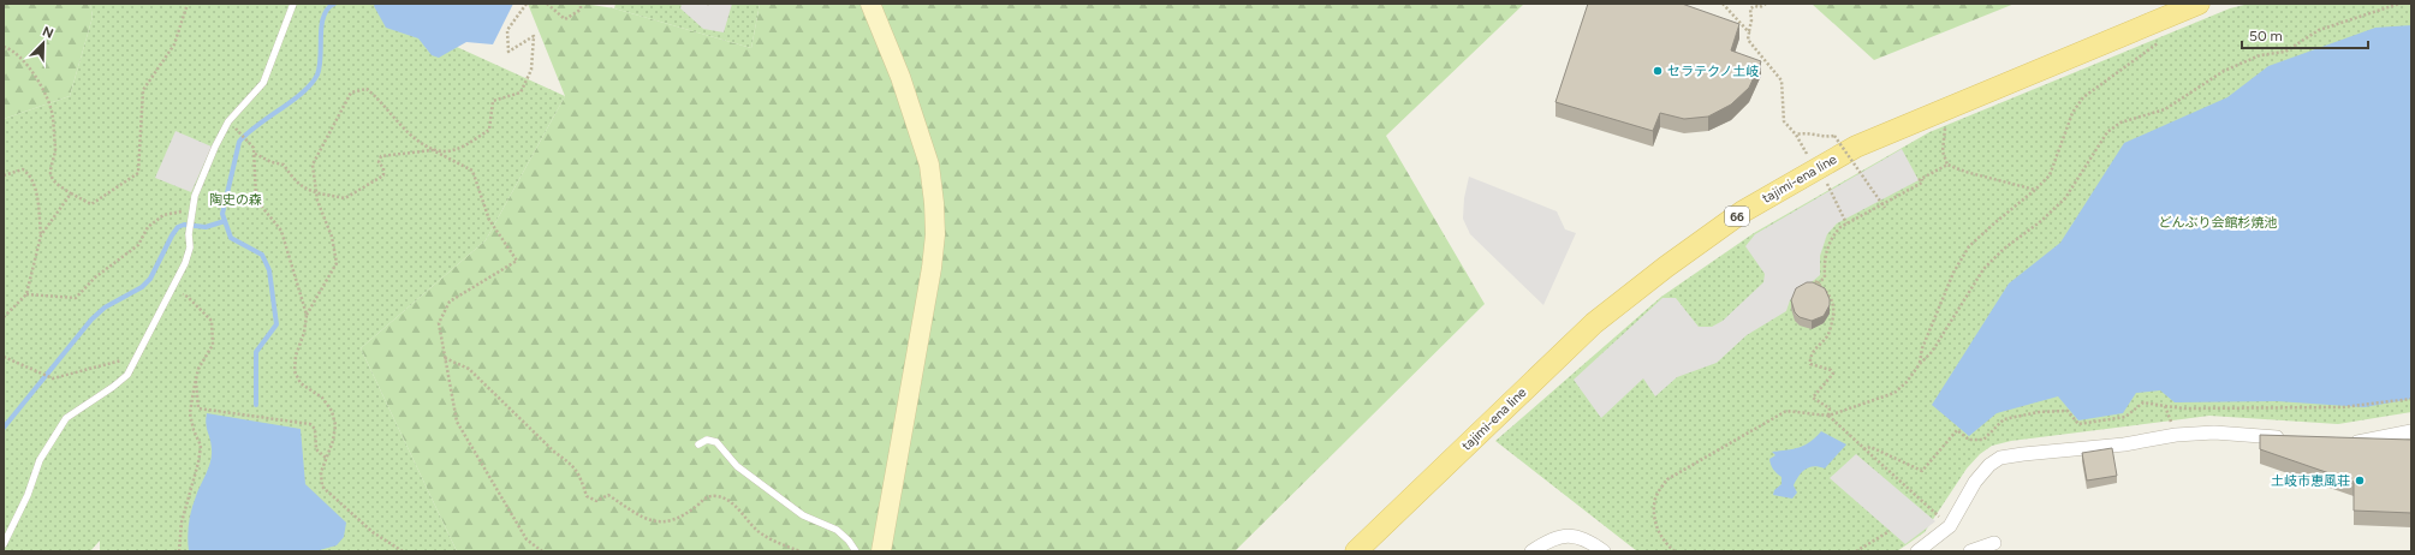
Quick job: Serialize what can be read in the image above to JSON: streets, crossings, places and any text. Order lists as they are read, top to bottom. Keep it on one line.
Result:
{"streets":{"main road":["tajimi-ena line","66"]},"parks":["陶史の森","どんぶり会館杉焼池"],"places":["セラテクノ土岐","土岐市恵風荘"],"scale_bar":"50 m","north":"top right"}
